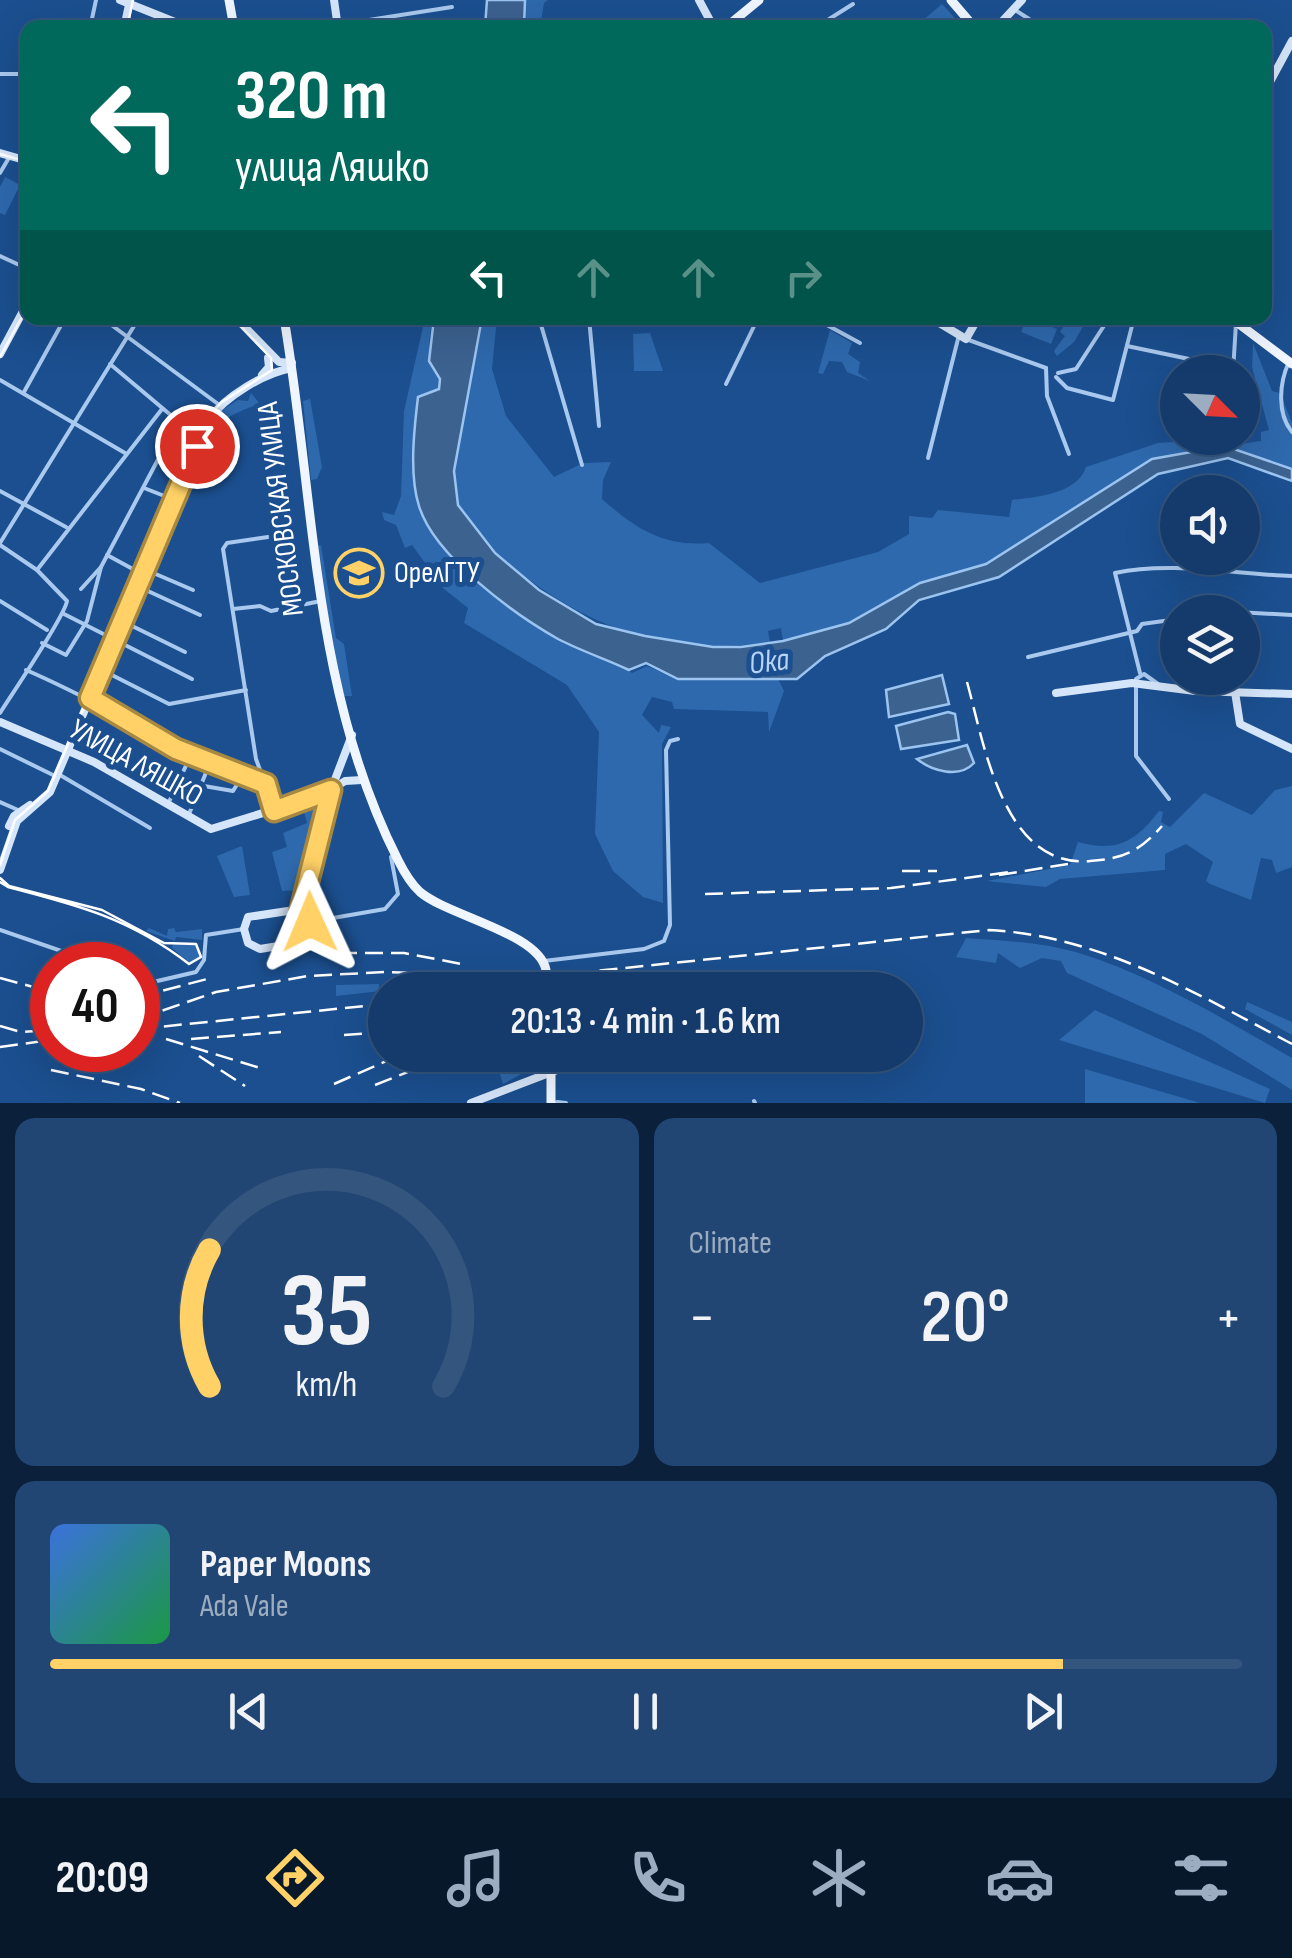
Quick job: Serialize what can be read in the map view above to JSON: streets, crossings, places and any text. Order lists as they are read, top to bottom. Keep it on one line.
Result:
{"streets":{"main road":["МОСКОВСКАЯ УЛИЦА"],"street":["УЛИЦА ЛЯШКО"]},"crossings":[["МОСКОВСКАЯ УЛИЦА","УЛИЦА ЛЯШКО"]],"water":["Ока"],"places":{"school or university":["ОрелГТУ"]},"north":"bottom right","page":{"turn":["320 m","улица Ляшко"],"limit":"40","trip":"20:13 · 4 min · 1.6 km","tile":"Climate","heat":["−","20°","+"],"song":["Paper Moons","Ada Vale"],"tabs":"20:09","gauge":["35","km/h"]}}
